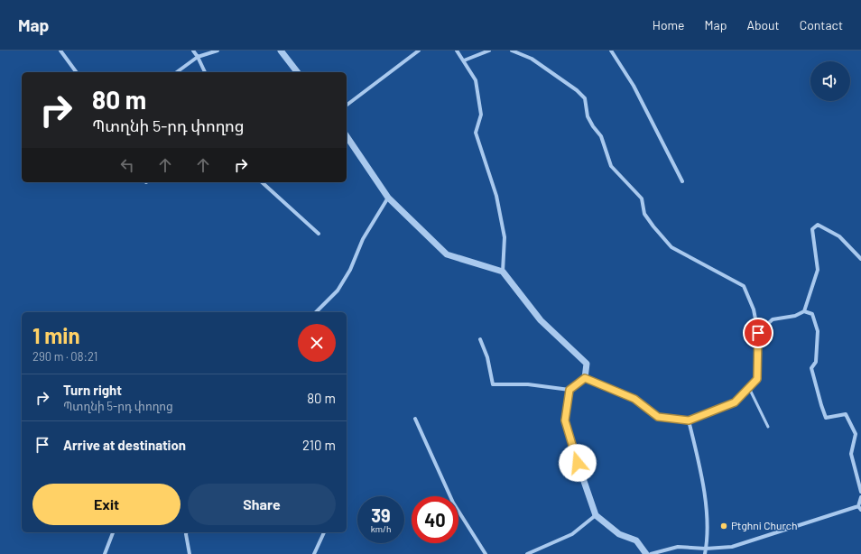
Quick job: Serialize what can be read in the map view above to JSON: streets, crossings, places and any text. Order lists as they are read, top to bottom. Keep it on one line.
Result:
{"places":["Ptghni Church"],"page":{"header":"Map","nav":["Home","Map","About","Contact"],"turn":["80 m","Պտղնի 5-րդ փողոց"],"heading":["1 min","290 m · 08:21"],"list":[{"name":"Turn right","note":"Պտղնի 5-րդ փողոց","value":"80 m"},{"name":"Arrive at destination","value":"210 m"}],"buttons":["Exit","Share"],"speed":"39 km/h","limit":"40"}}
